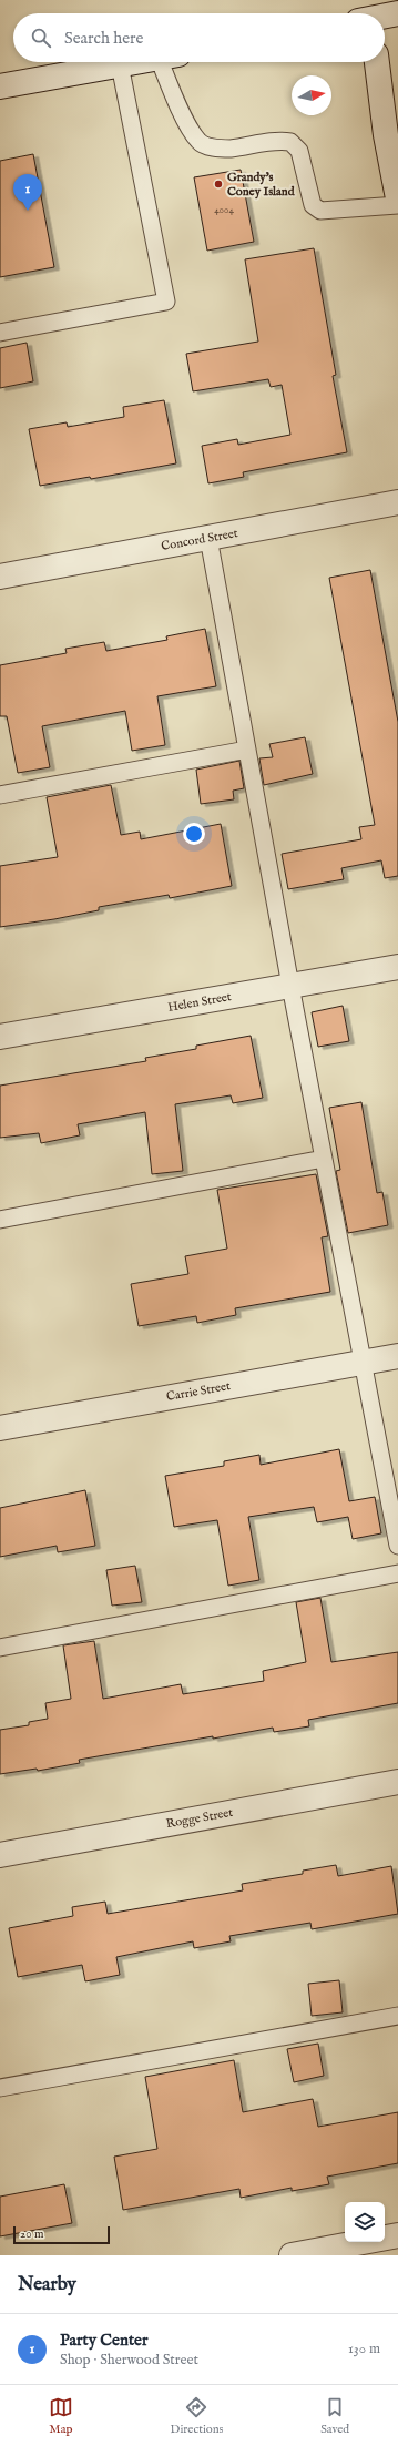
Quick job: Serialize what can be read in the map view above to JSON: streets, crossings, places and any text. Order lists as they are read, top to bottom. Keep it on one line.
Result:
{"streets":{"street":["Concord Street","Helen Street","Carrie Street","Rogge Street"]},"places":["Grandy's Coney Island"],"house_numbers":["4004"],"scale_bar":"20 m","north":"right","page":{"search":"Search here","pins":"1","scale":"20 m","heading":"Nearby","list":[{"mark":"1","name":"Party Center","note":"Shop · Sherwood Street","value":"130 m"}],"nav":["Map","Directions","Saved"]}}
